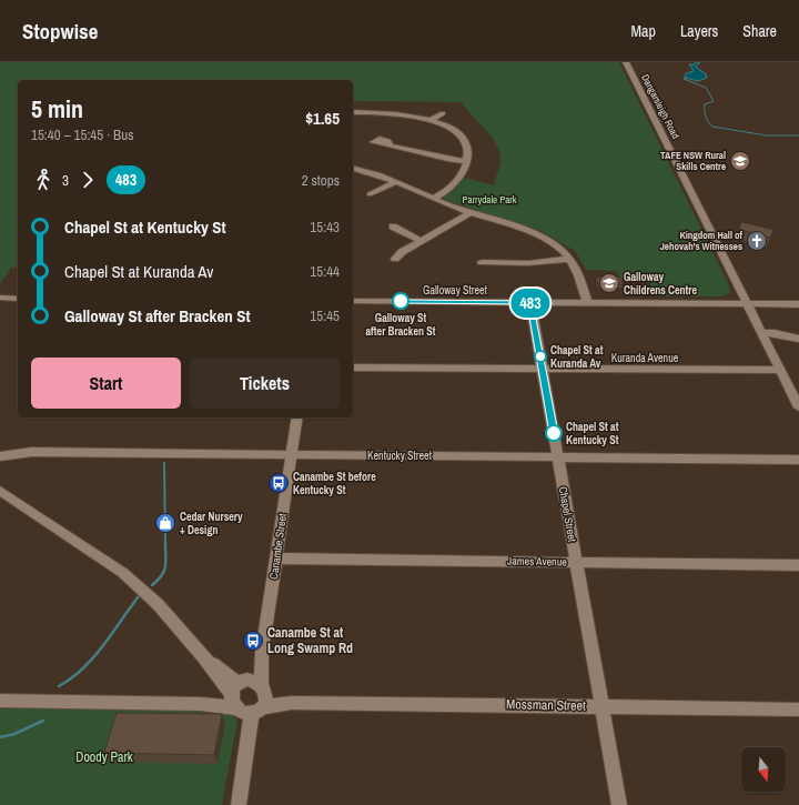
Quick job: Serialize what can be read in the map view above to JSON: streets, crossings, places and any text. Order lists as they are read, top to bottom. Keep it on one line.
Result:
{"streets":{"street":["Dangarsleigh Road","Galloway Street","Kuranda Avenue","Kentucky Street","Chapel Street","Canambe Street","James Avenue","Mossman Street"]},"crossings":[["Dangarsleigh Road","Galloway Street"],["Dangarsleigh Road","Kuranda Avenue"],["Galloway Street","Chapel Street"],["Kuranda Avenue","Chapel Street"],["Kentucky Street","Chapel Street"],["Kentucky Street","Canambe Street"],["Chapel Street","James Avenue"],["Chapel Street","Mossman Street"],["Canambe Street","James Avenue"],["Canambe Street","Mossman Street"]],"parks":["Parrydale Park","Doody Park"],"places":{"school or university":["TAFE NSW Rural Skills Centre","Galloway Childrens Centre"],"church":["Kingdom Hall of Jehovah's Witnesses"],"other":["Galloway St after Bracken St","Chapel St at Kuranda Av","Chapel St at Kentucky St"],"bus stop":["Canambe St before Kentucky St","Canambe St at Long Swamp Rd"],"shop":["Cedar Nursery + Design"]},"lines":["bus line 483"],"north":"bottom","page":{"header":"Stopwise","nav":["Map","Layers","Share"],"on_map":"483","heading":["5 min","15:40 – 15:45 · Bus","$1.65"],"legs":["3","483","2 stops"],"list":[{"name":"Chapel St at Kentucky St","value":"15:43"},{"name":"Chapel St at Kuranda Av","value":"15:44"},{"name":"Galloway St after Bracken St","value":"15:45"}],"buttons":["Start","Tickets"]}}
